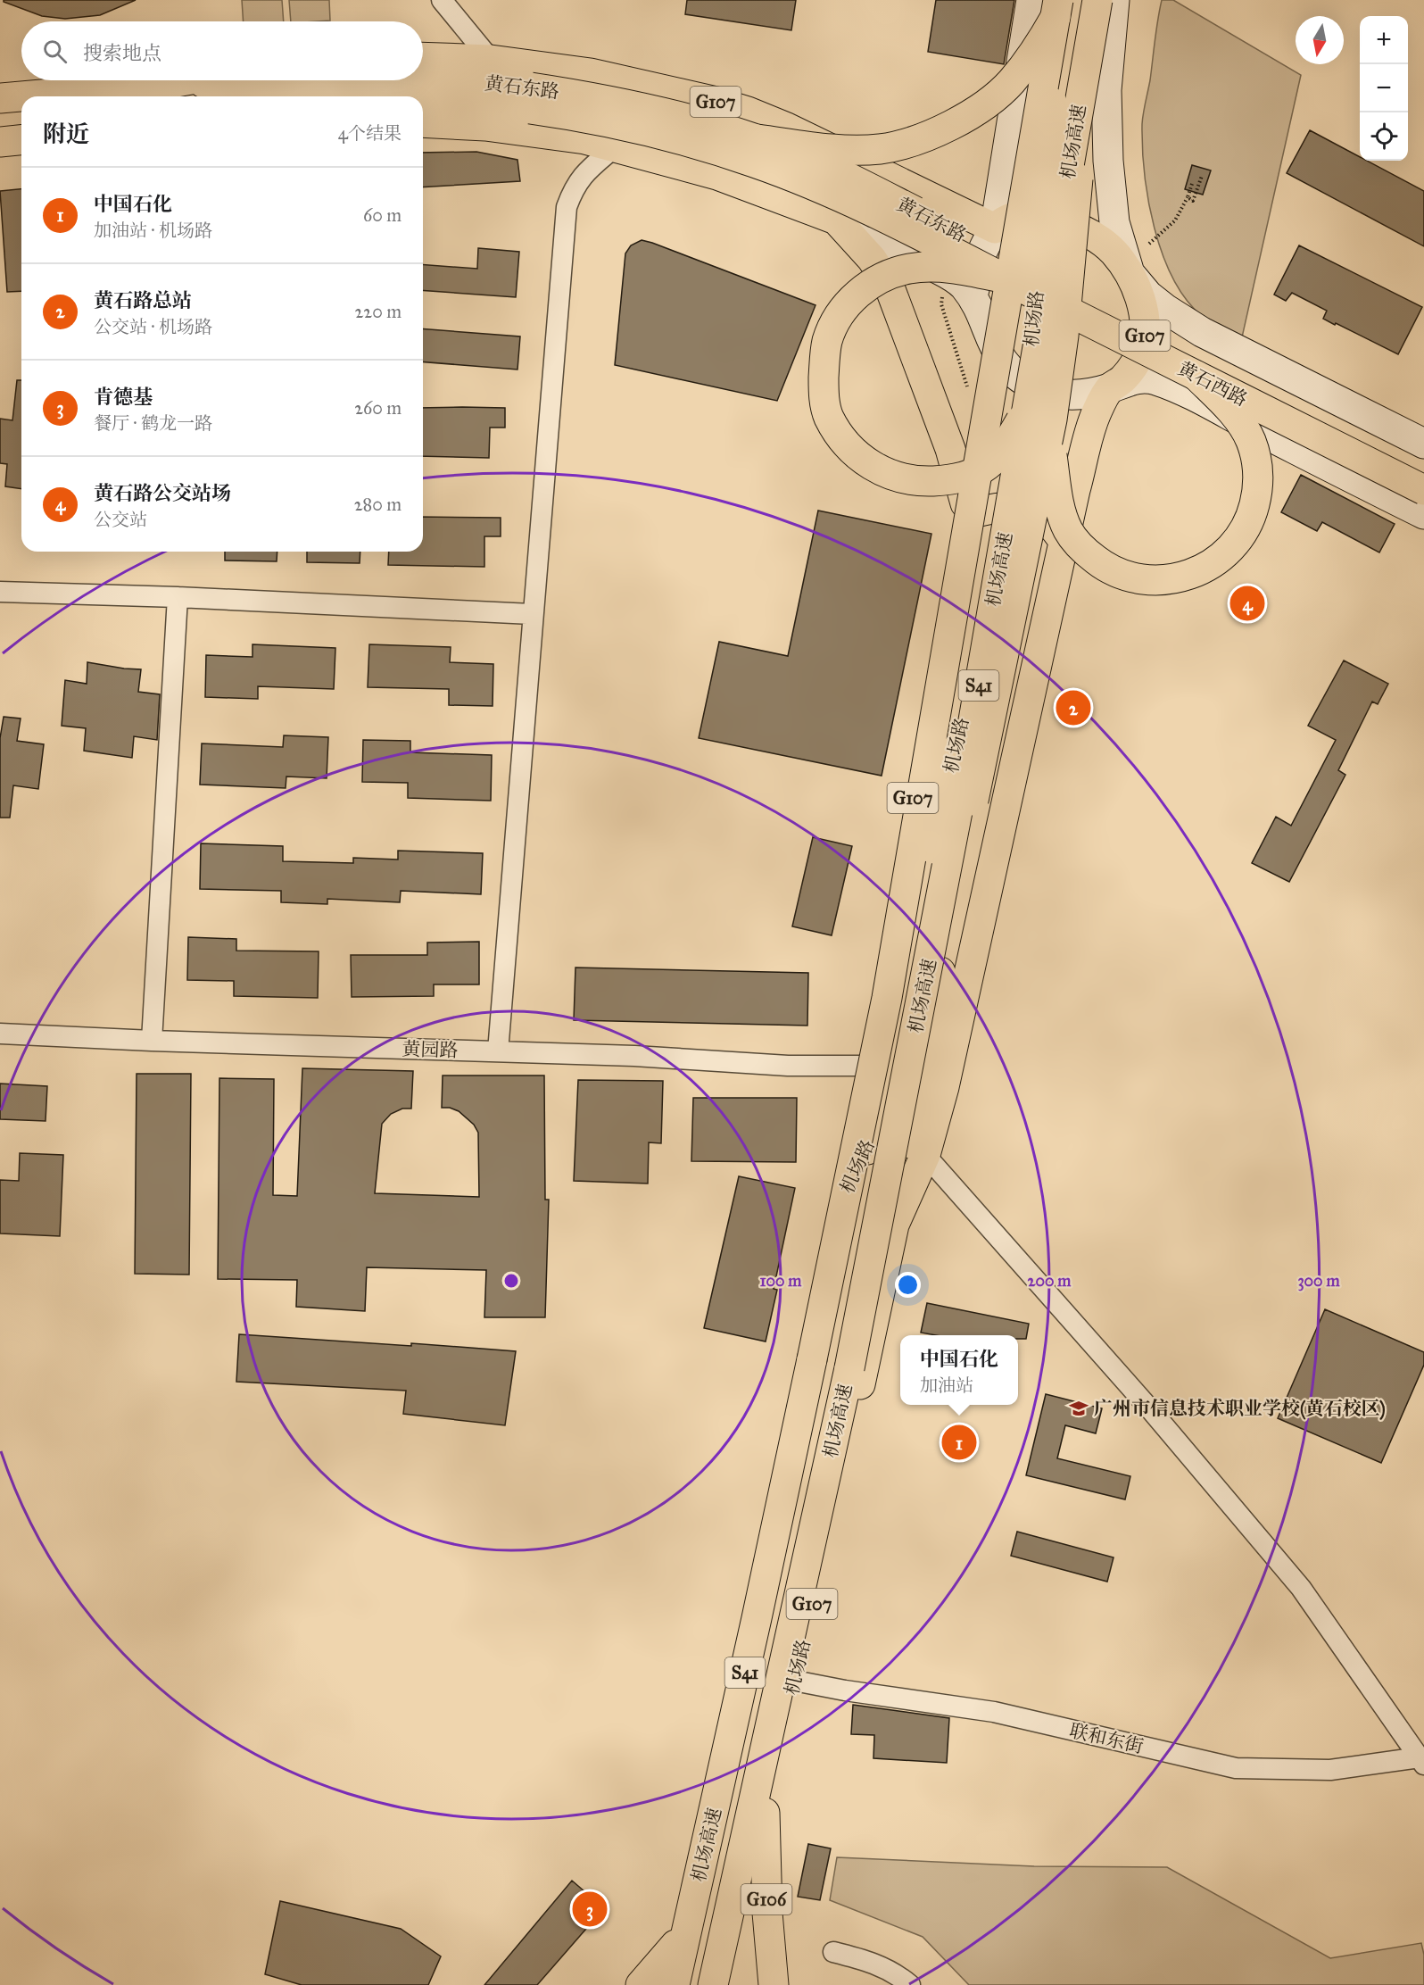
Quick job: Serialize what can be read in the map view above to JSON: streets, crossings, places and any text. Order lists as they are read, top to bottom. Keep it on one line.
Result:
{"streets":{"main road":["黄石东路","G107","机场高速","机场路","黄石西路","S41","G106"],"street":["黄园路","联和东街"]},"crossings":[["黄石东路","黄石西路"],["G107","机场路"],["机场高速","机场路"],["机场路","黄园路"],["机场路","联和东街"],["机场路","G106"]],"places":{"school or university":["广州市信息技术职业学校(黄石校区)"]},"north":"bottom","page":{"map_buttons":["+","−"],"search":"搜索地点","heading":["附近","4个结果"],"list":[{"mark":"1","name":"中国石化","note":"加油站 · 机场路","value":"60 m"},{"mark":"2","name":"黄石路总站","note":"公交站 · 机场路","value":"220 m"},{"mark":"3","name":"肯德基","note":"餐厅 · 鹤龙一路","value":"260 m"},{"mark":"4","name":"黄石路公交站场","note":"公交站","value":"280 m"}],"pins":["4","2","1","3"],"popup":["中国石化","加油站"]},"rings":["100 m","200 m","300 m"]}
